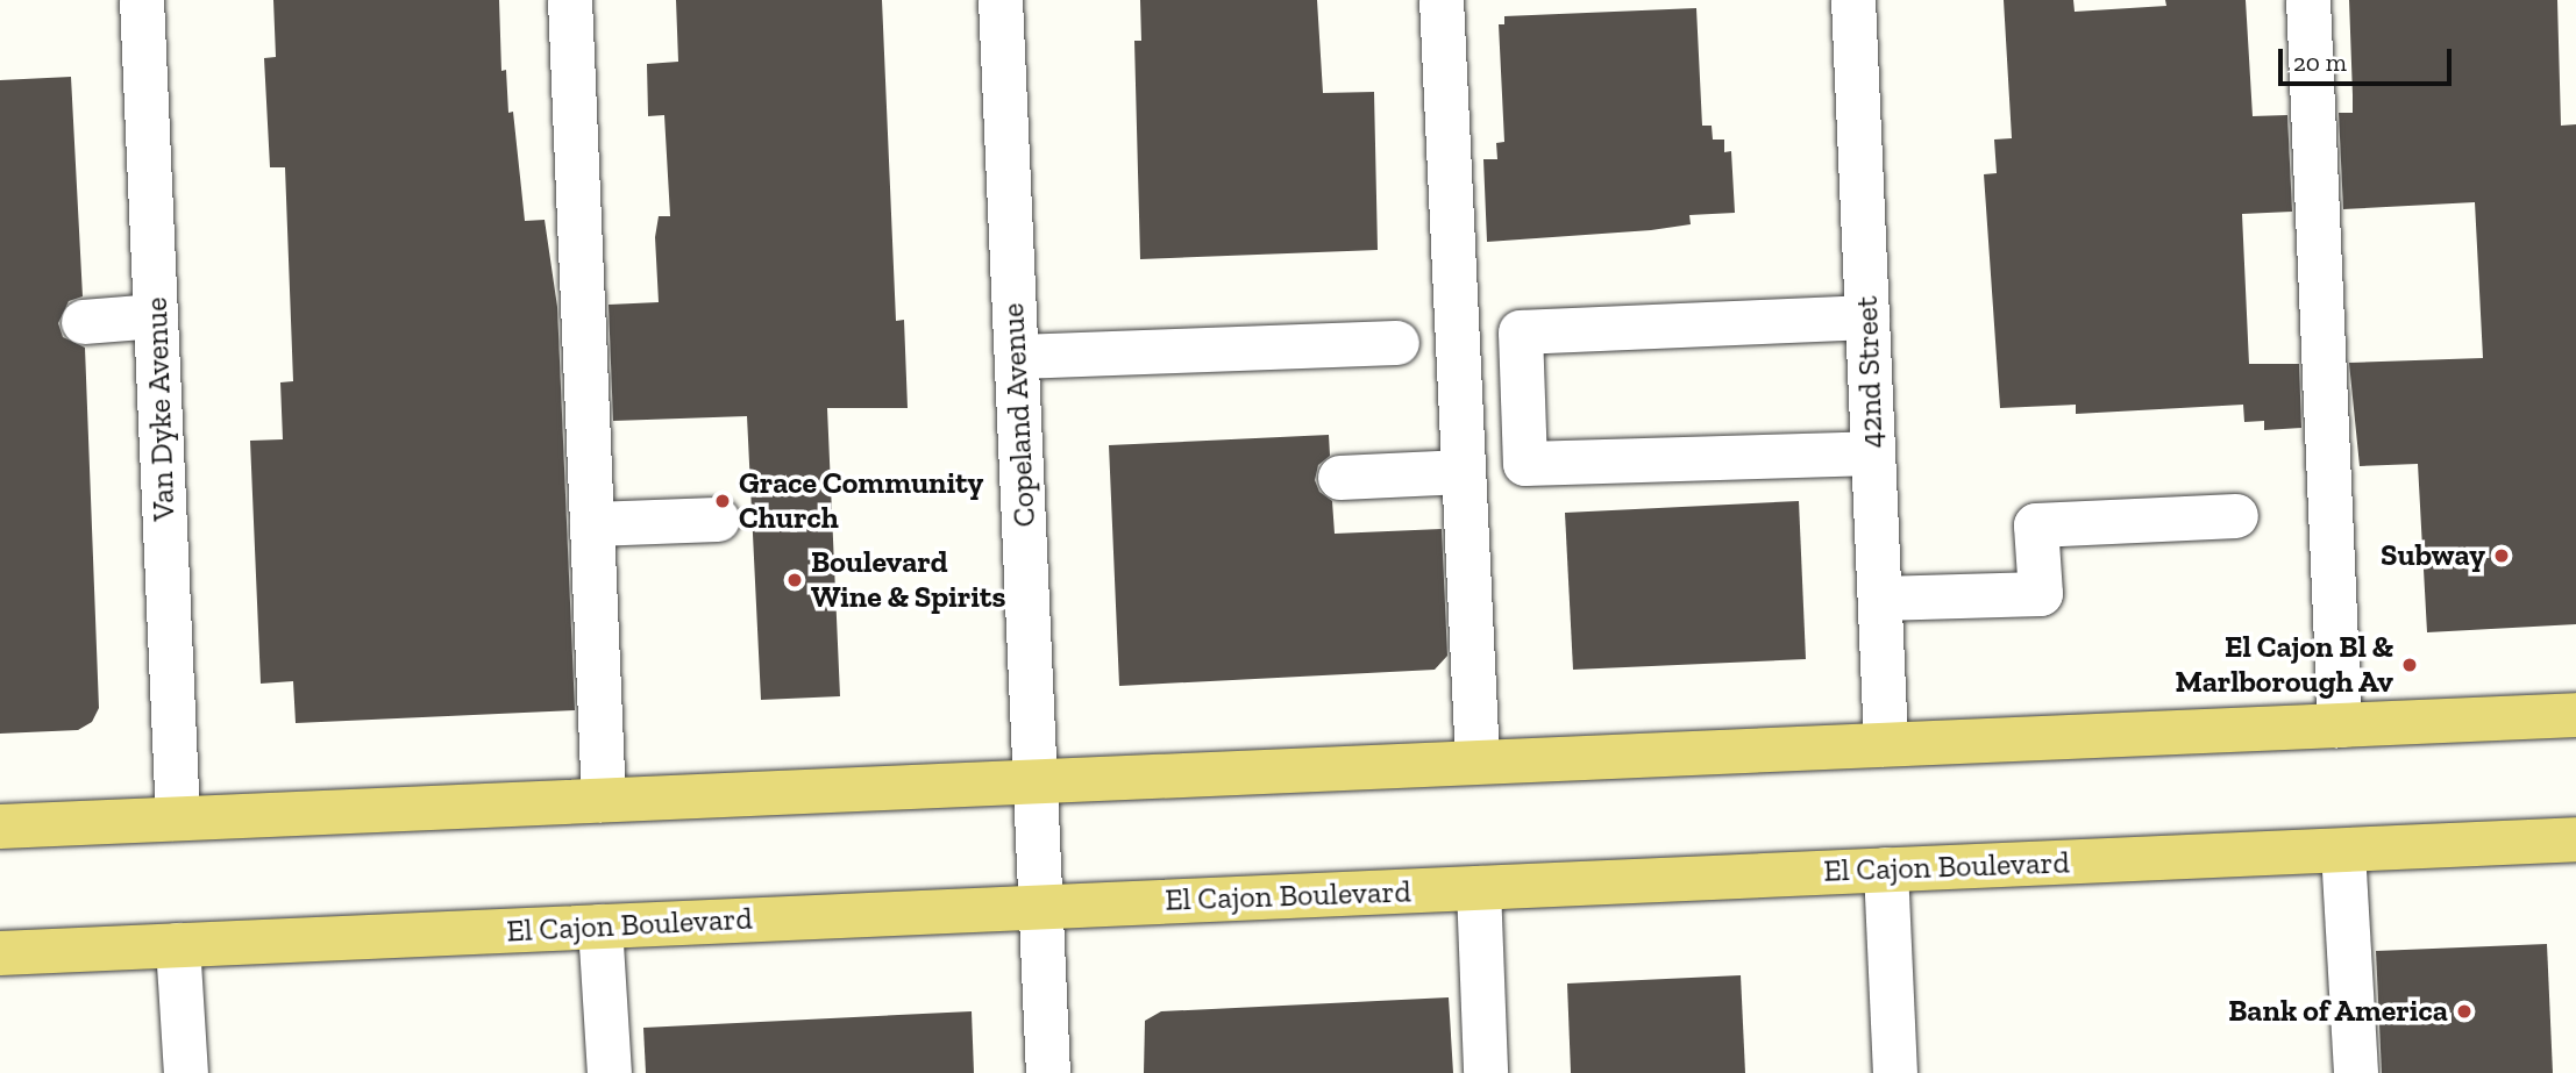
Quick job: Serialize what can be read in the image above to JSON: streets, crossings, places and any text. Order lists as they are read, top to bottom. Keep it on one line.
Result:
{"streets":{"main road":["El Cajon Boulevard"],"street":["42nd Street","Van Dyke Avenue","Copeland Avenue"]},"crossings":[["Copeland Avenue","El Cajon Boulevard"]],"places":["Grace Community Church","Subway","Boulevard Wine & Spirits","El Cajon Bl & Marlborough Av","Bank of America"],"scale_bar":"20 m"}
